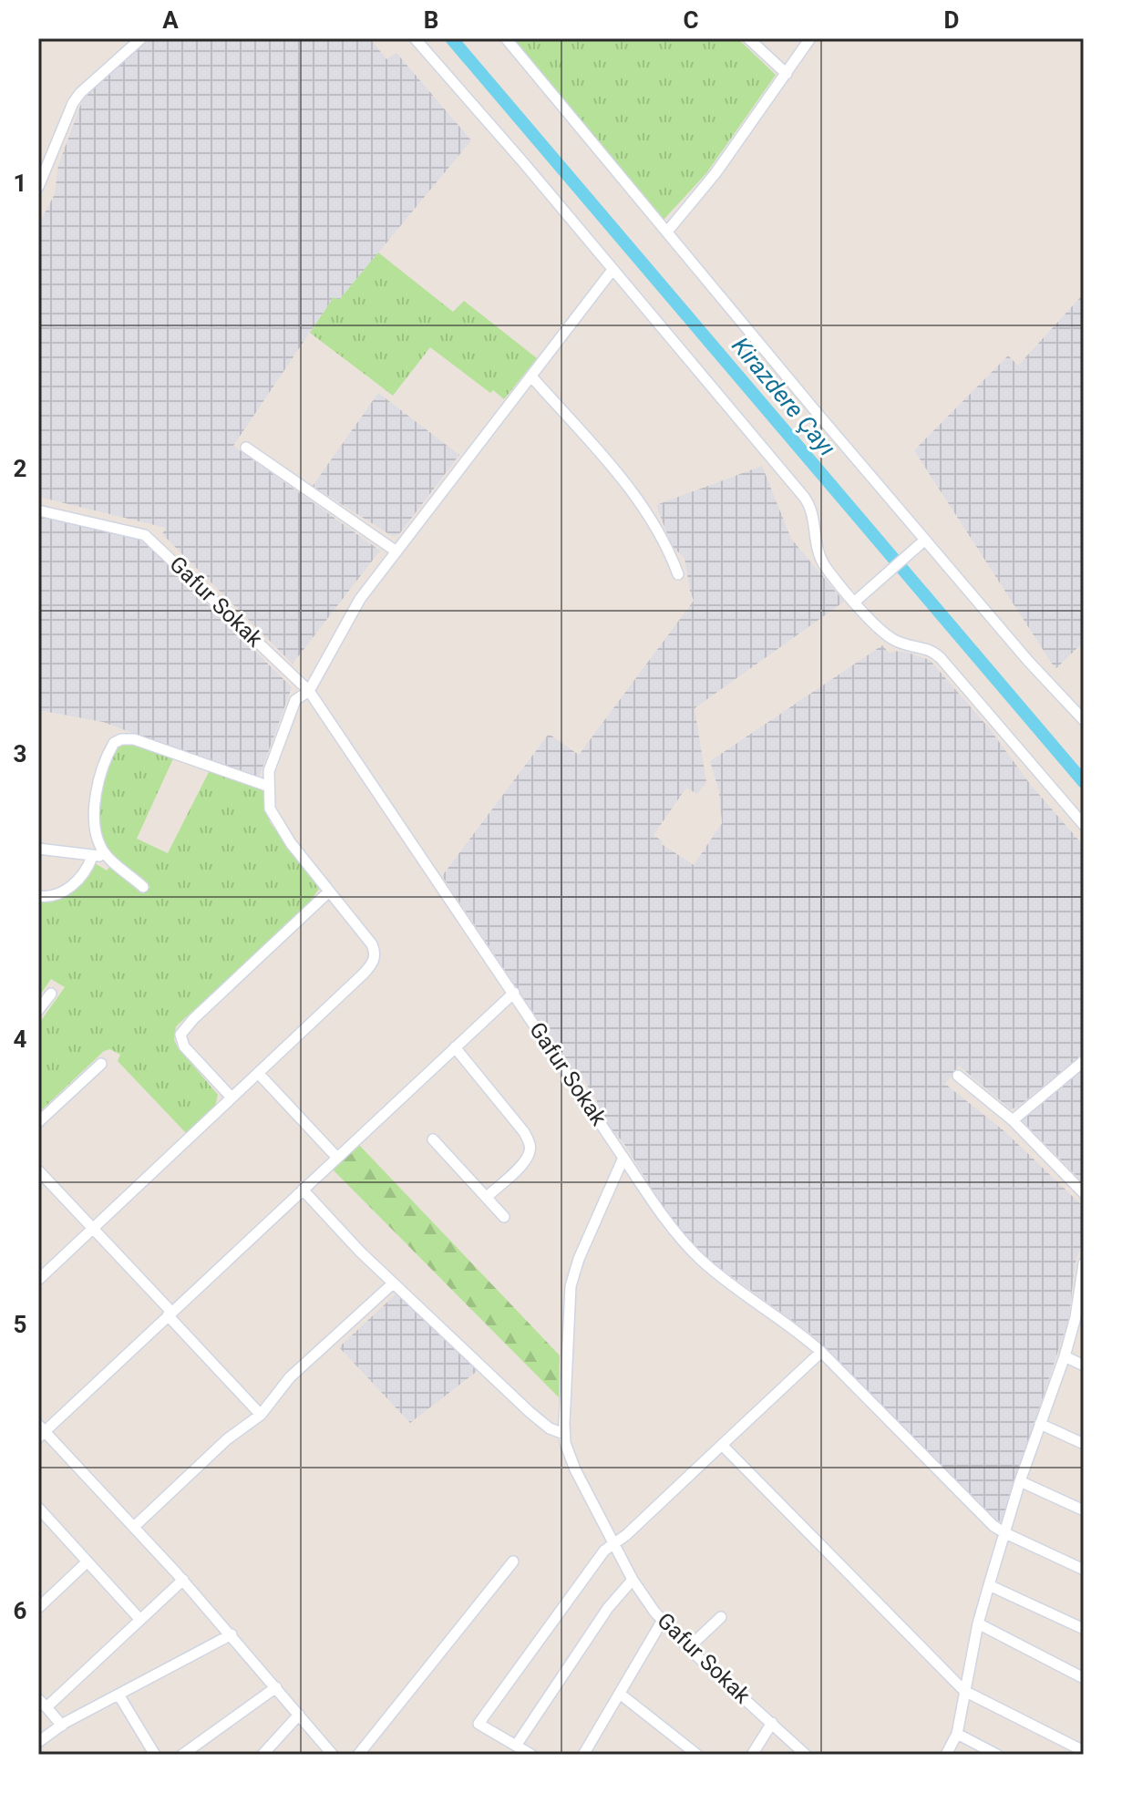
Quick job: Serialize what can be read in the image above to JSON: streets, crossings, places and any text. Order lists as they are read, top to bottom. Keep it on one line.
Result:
{"streets":{"street":["Gafur Sokak"]},"water":["Kirazdere Çayı"],"grid":{"columns":["A","B","C","D"],"rows":["1","2","3","4","5","6"]}}
